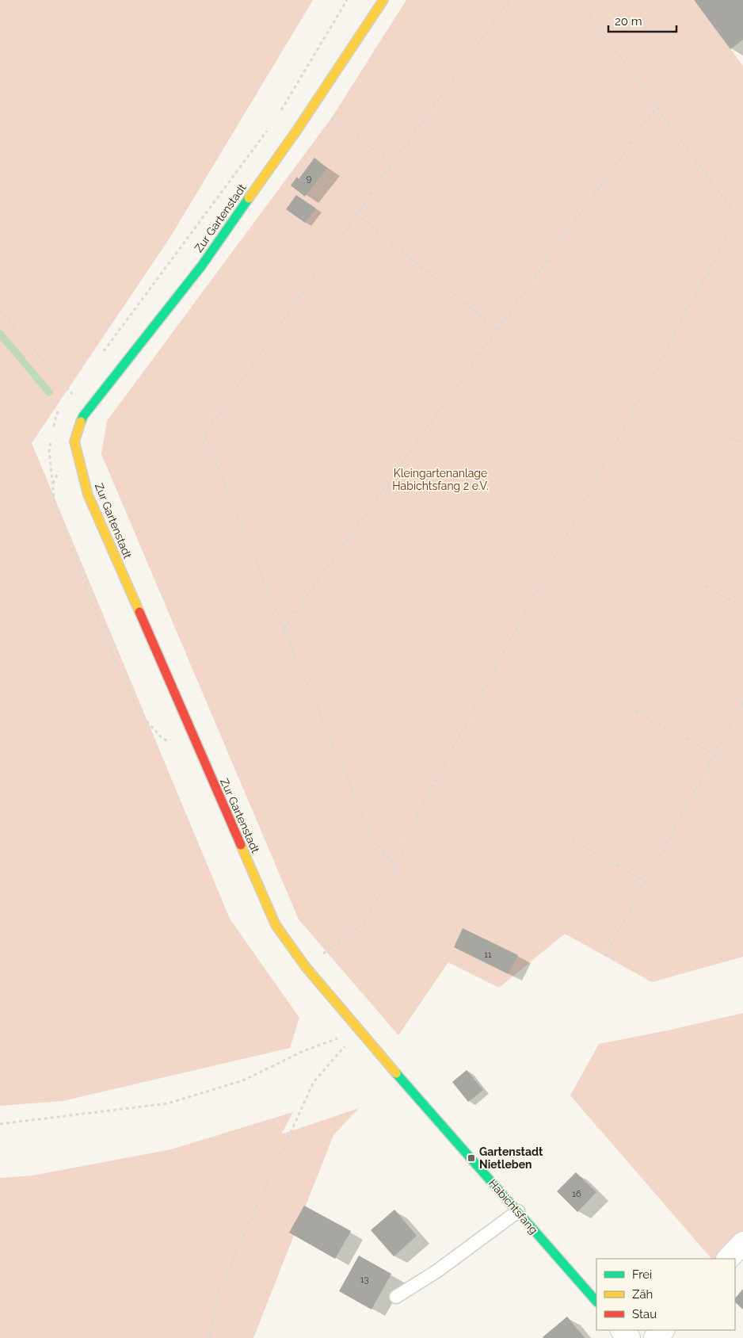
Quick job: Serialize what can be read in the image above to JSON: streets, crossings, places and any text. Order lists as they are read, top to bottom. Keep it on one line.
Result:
{"streets":{"street":["Zur Gartenstadt","Habichtsfang"]},"crossings":[["Zur Gartenstadt","Habichtsfang"]],"parks":["Kleingartenanlage Habichtsfang 2 e.V."],"places":{"transit":["Gartenstadt Nietleben"]},"house_numbers":["9","11","16","13"],"legend":["Frei","Zäh","Stau"],"scale_bar":"20 m"}
